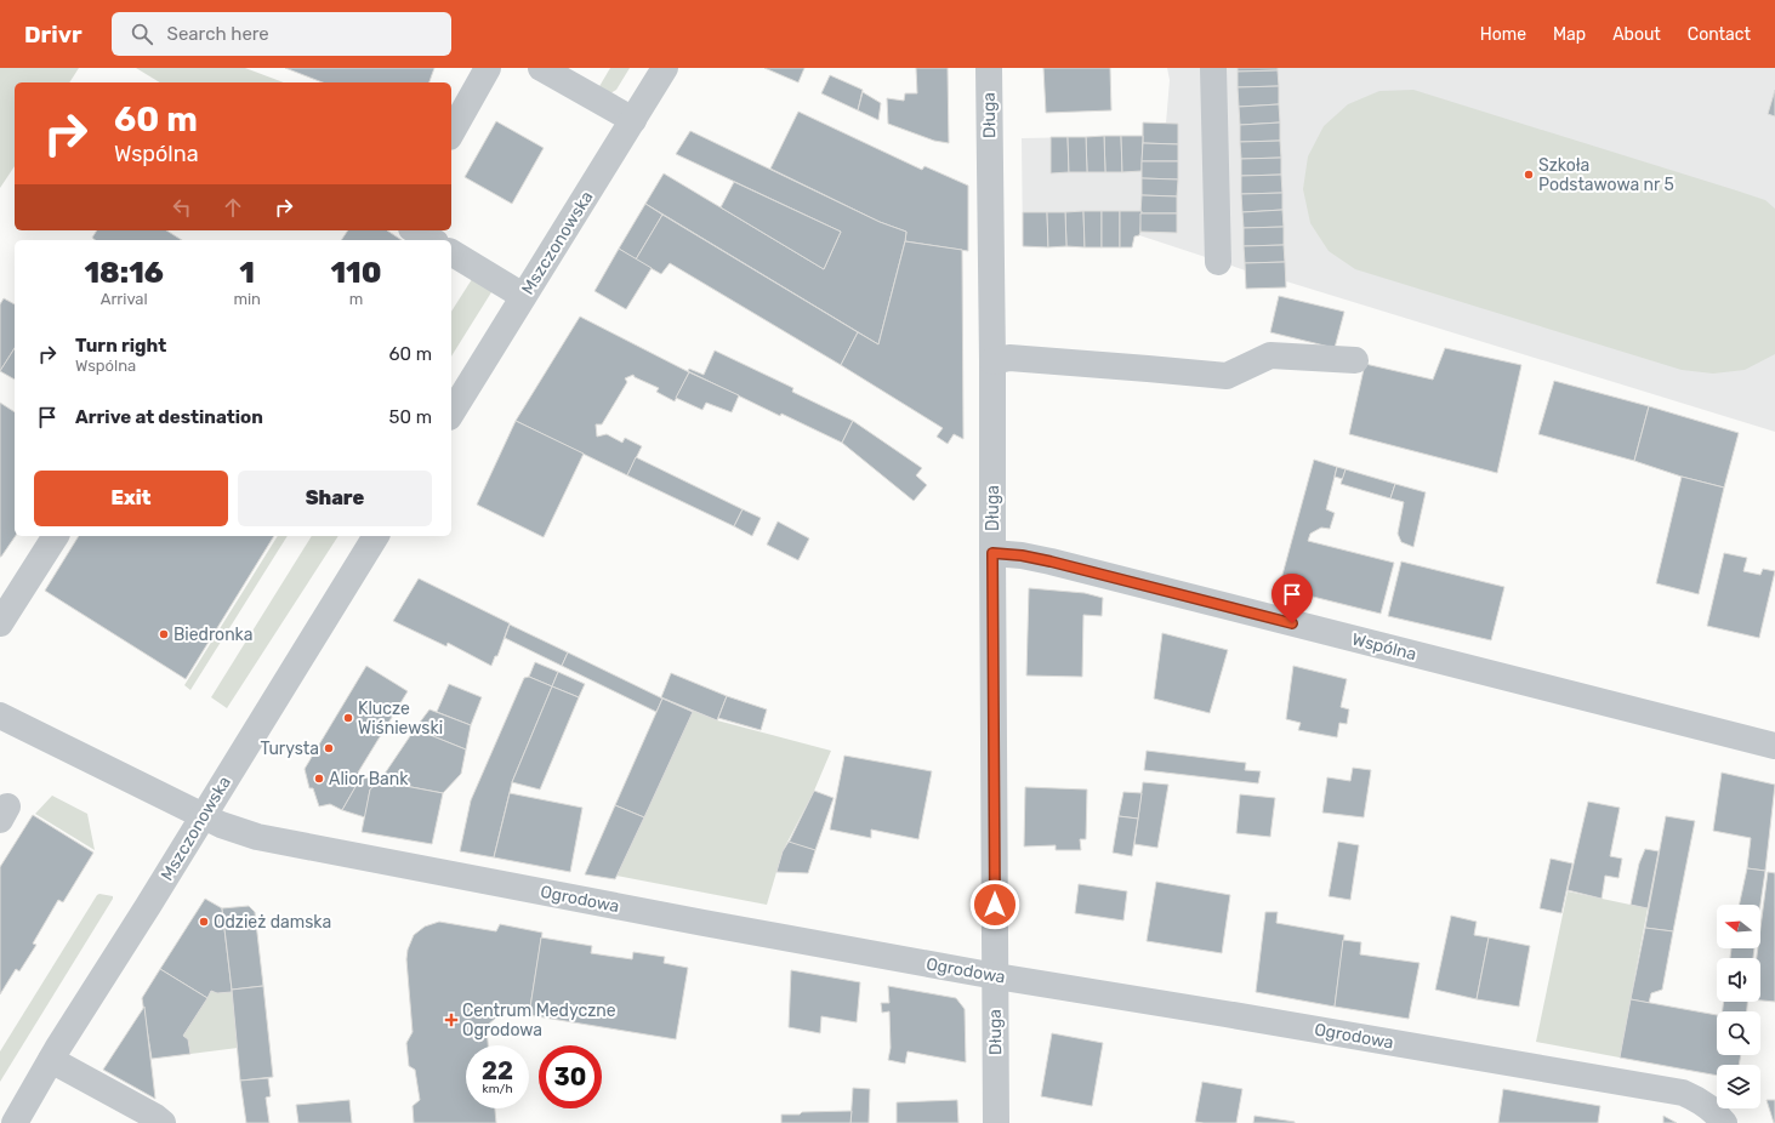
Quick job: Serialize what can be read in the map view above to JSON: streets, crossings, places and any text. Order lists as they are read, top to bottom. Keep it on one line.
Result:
{"streets":{"street":["Długa","Mszczonowska","Wspólna","Ogrodowa"]},"crossings":[["Długa","Wspólna"],["Długa","Ogrodowa"],["Mszczonowska","Ogrodowa"]],"places":{"other":["Szkoła Podstawowa nr 5","Biedronka","Klucze Wiśniewski","Turysta","Alior Bank","Odzież damska"],"health":["Centrum Medyczne Ogrodowa"]},"north":"left","page":{"header":"Drivr","search":"Search here","nav":["Home","Map","About","Contact"],"turn":["60 m","Wspólna"],"eta":["18:16","Arrival","1","min","110","m"],"list":[{"name":"Turn right","note":"Wspólna","value":"60 m"},{"name":"Arrive at destination","value":"50 m"}],"buttons":["Exit","Share"],"speed":"22 km/h","limit":"30"}}
